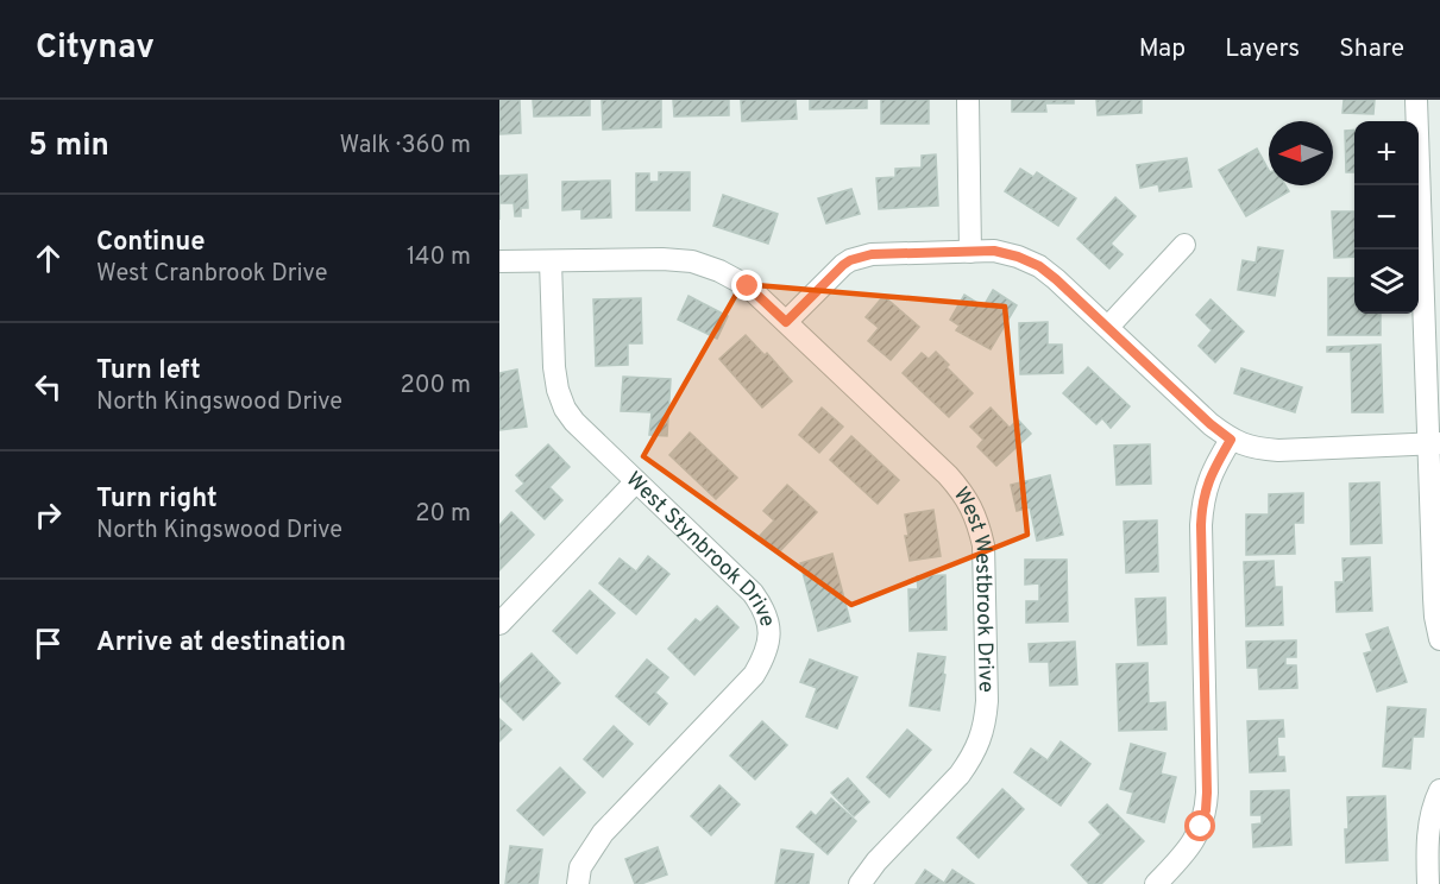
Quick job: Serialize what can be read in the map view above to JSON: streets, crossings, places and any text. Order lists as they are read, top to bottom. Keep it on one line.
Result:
{"streets":{"street":["West Stynbrook Drive","West Westbrook Drive"]},"crossings":[["West Stynbrook Drive","West Westbrook Drive"]],"north":"left","page":{"header":"Citynav","nav":["Map","Layers","Share"],"heading":["5 min","Walk · 360 m"],"map_buttons":["+","−"],"list":[["Continue","West Cranbrook Drive","140 m"],["Turn left","North Kingswood Drive","200 m"],["Turn right","North Kingswood Drive","20 m"],"Arrive at destination"]}}
